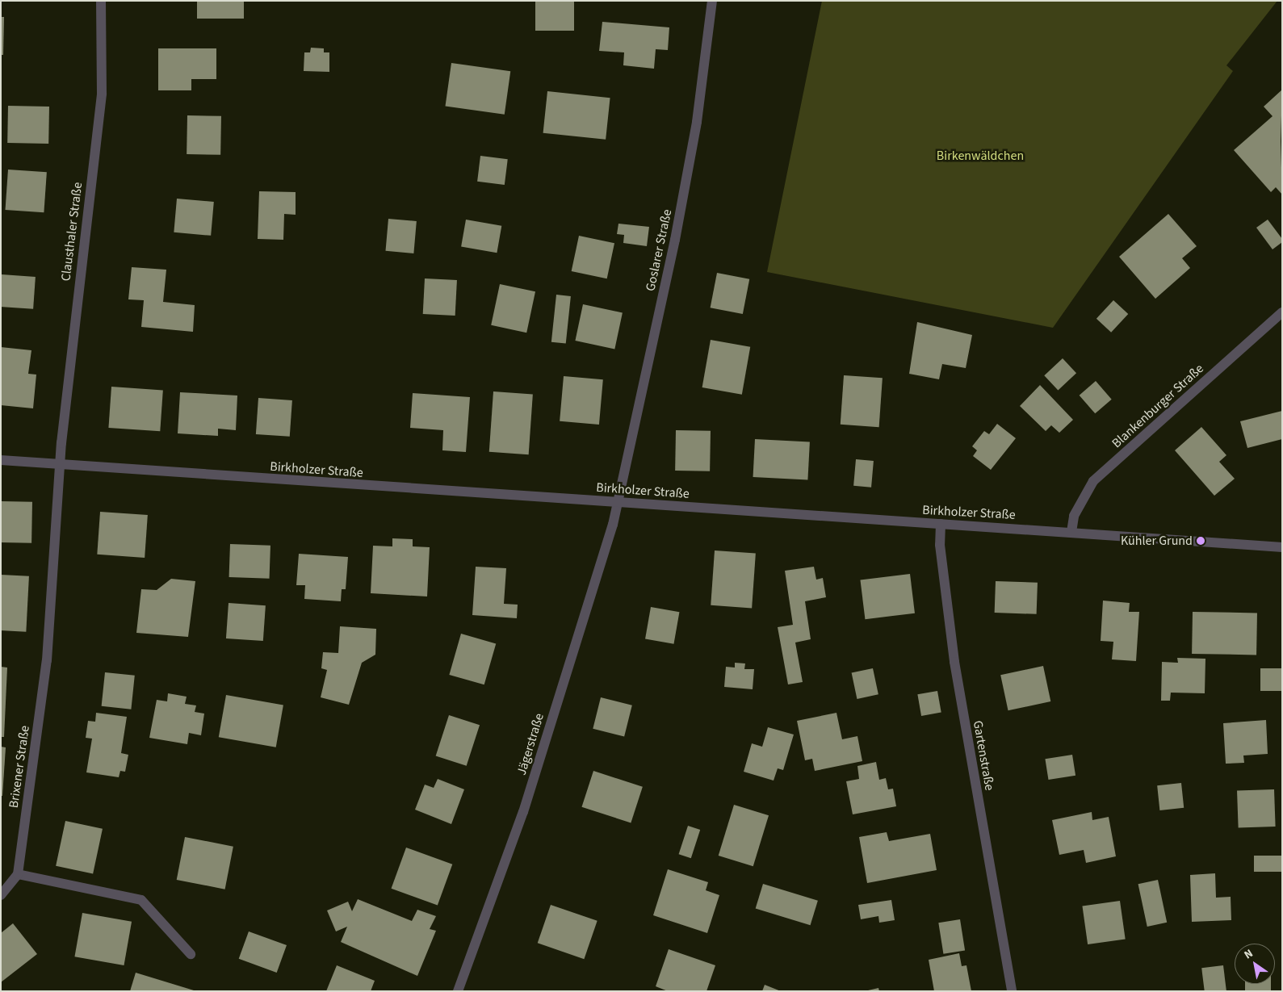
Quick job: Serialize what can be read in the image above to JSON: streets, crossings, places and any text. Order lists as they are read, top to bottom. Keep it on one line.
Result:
{"streets":{"street":["Clausthaler Straße","Goslarer Straße","Blankenburger Straße","Birkholzer Straße","Jägerstraße","Gartenstraße","Brixener Straße"]},"crossings":[["Clausthaler Straße","Birkholzer Straße"],["Clausthaler Straße","Brixener Straße"],["Goslarer Straße","Birkholzer Straße"],["Goslarer Straße","Jägerstraße"],["Blankenburger Straße","Birkholzer Straße"],["Birkholzer Straße","Jägerstraße"],["Birkholzer Straße","Gartenstraße"],["Birkholzer Straße","Brixener Straße"]],"parks":["Birkenwäldchen"],"places":["Kühler Grund"],"north":"top left"}
